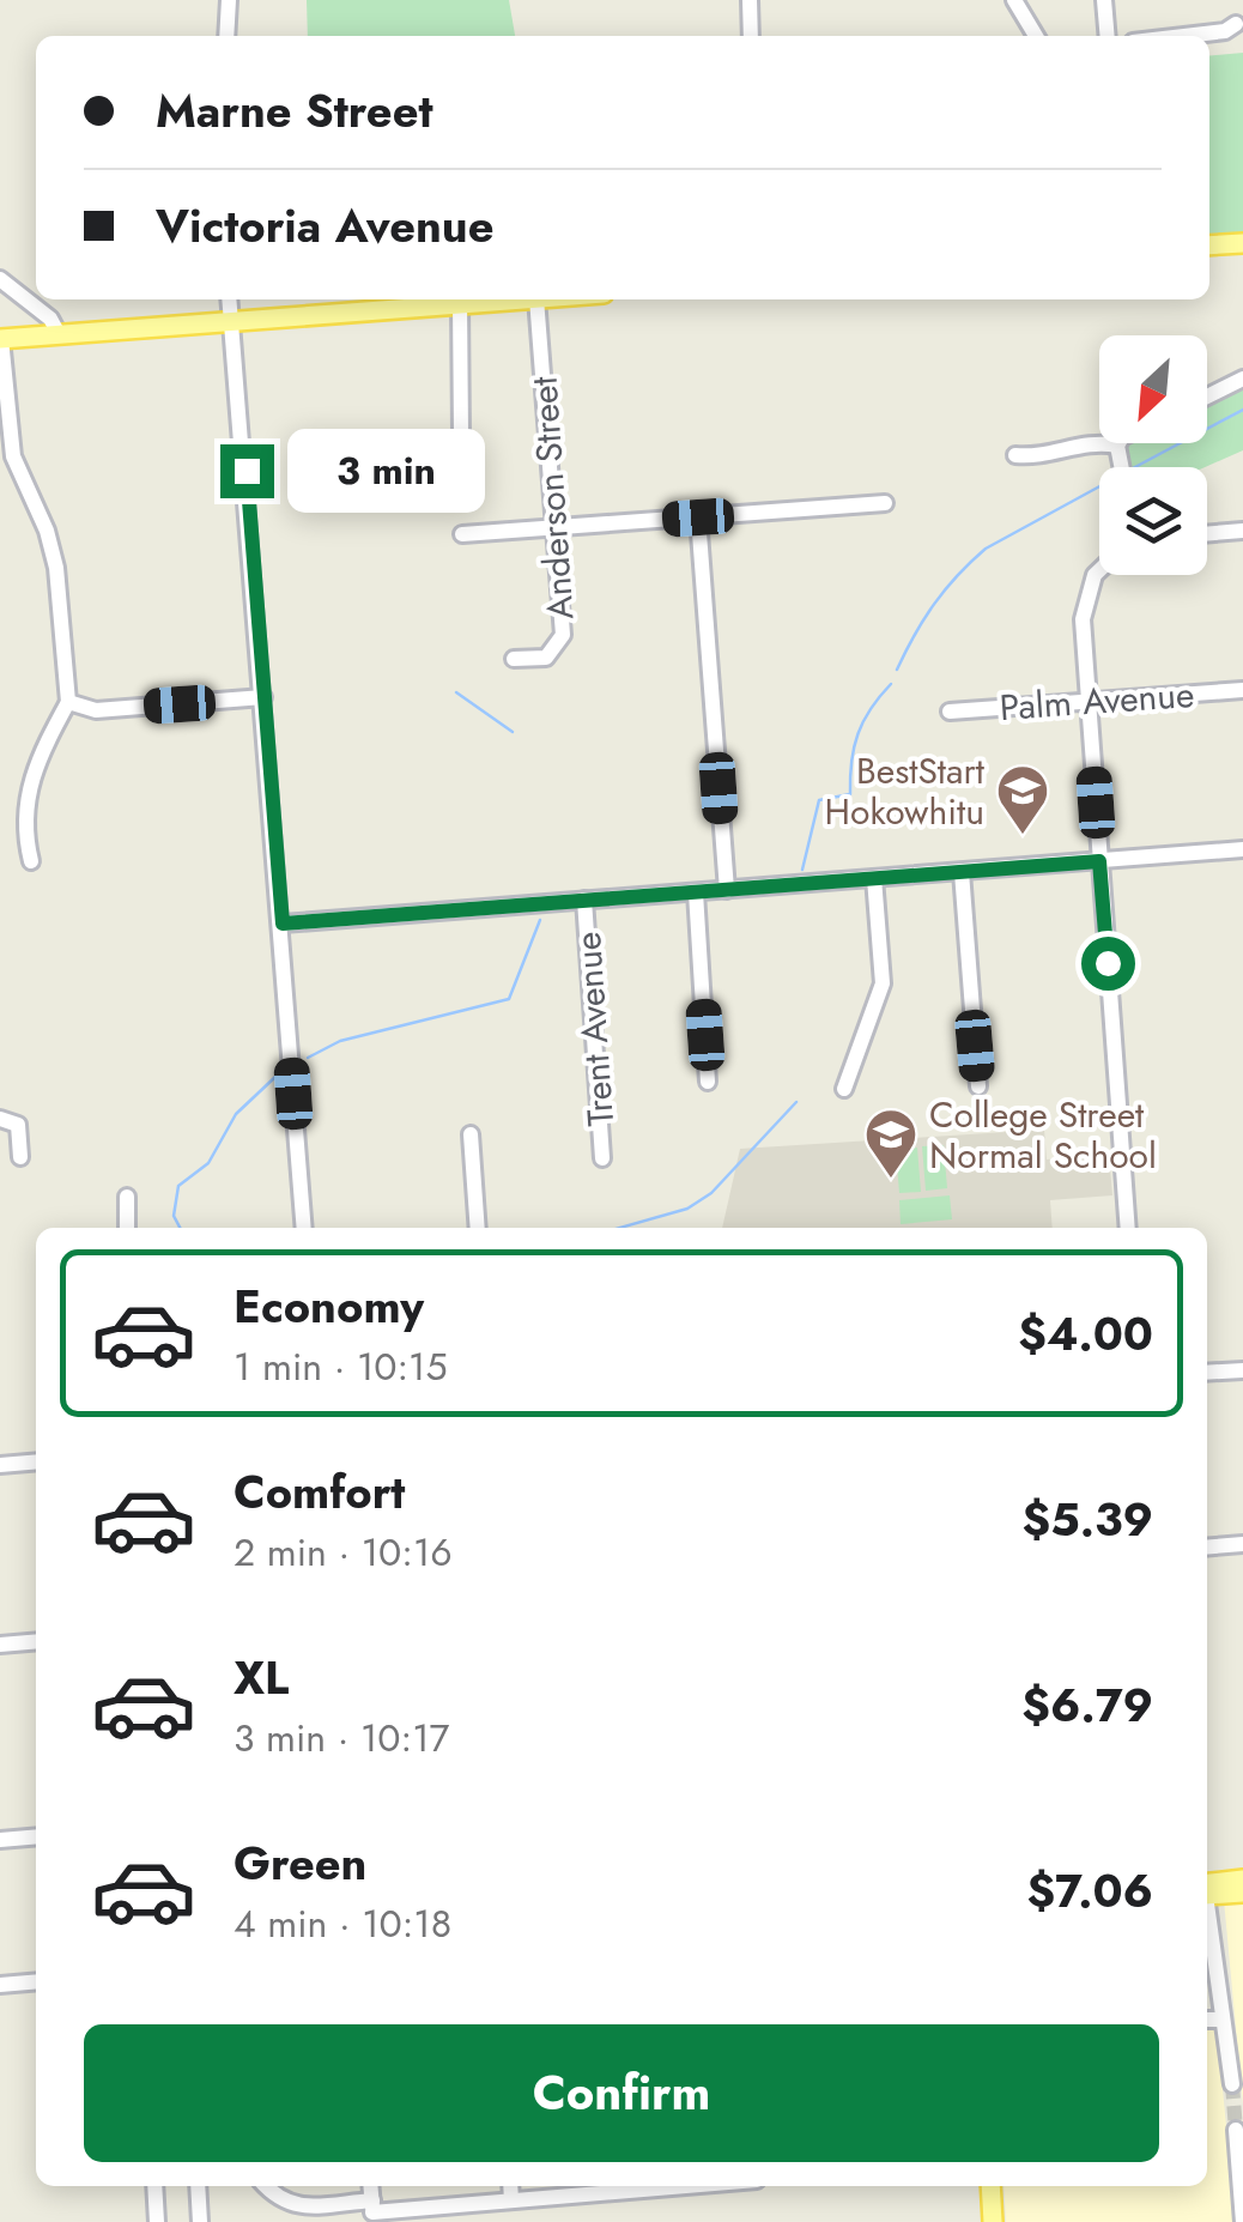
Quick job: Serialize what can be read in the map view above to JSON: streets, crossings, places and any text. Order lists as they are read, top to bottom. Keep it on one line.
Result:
{"streets":{"street":["Anderson Street","Palm Avenue","Trent Avenue"]},"places":{"school or university":["BestStart Hokowhitu","College Street Normal School"]},"north":"bottom left","page":{"banner":["Marne Street","Victoria Avenue"],"bubble":"3 min","list":[{"name":"Economy","note":"1 min · 10:15","value":"$4.00"},{"name":"Comfort","note":"2 min · 10:16","value":"$5.39"},{"name":"XL","note":"3 min · 10:17","value":"$6.79"},{"name":"Green","note":"4 min · 10:18","value":"$7.06"}],"buttons":"Confirm"}}
